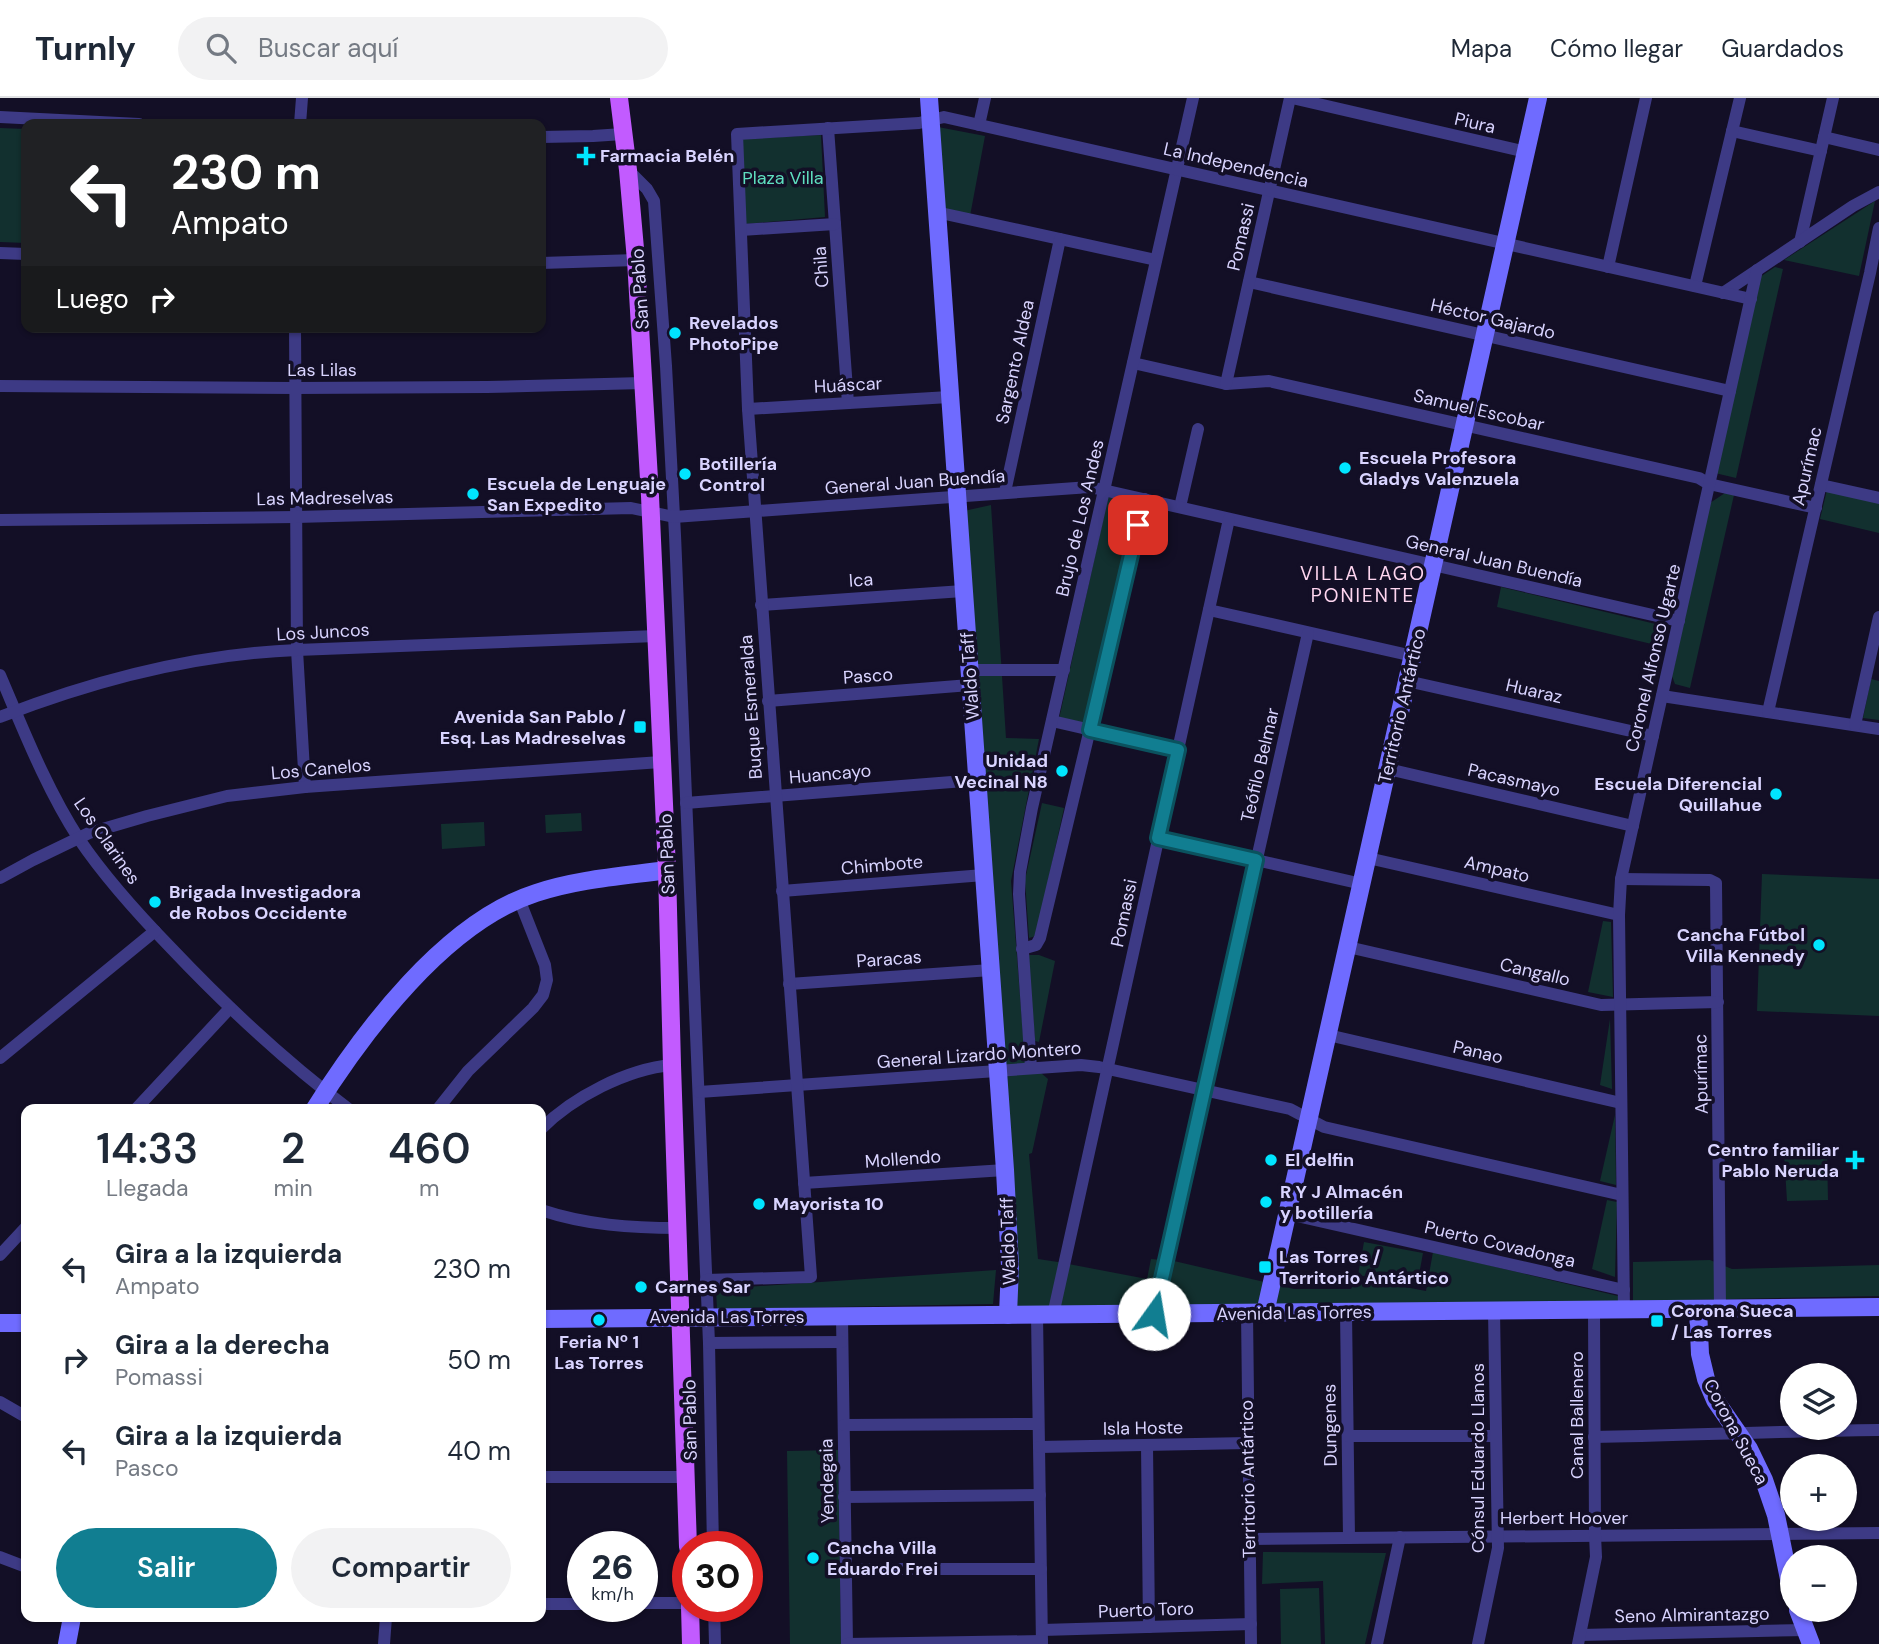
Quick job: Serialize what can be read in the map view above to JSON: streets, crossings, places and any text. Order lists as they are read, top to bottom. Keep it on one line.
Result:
{"streets":{"main road":["San Pablo"],"street":["Piura","La Independencia","Pomassi","Chila","Héctor Gajardo","Sargento Aldea","Las Lilas","Huáscar","Samuel Escobar","Apurímac","General Juan Buendía","Las Madreselvas","Brujo de Los Andes","Ica","Los Juncos","Coronel Alfonso Ugarte","Pasco","Waldo Taff","Huaraz","Territorio Antártico","Buque Esmeralda","Teófilo Belmar","Los Canelos","Huancayo","Pacasmayo","Los Clarines","Chimbote","Ampato","Paracas","Cangallo","Panao","General Lizardo Montero","Mollendo","Puerto Covadonga","Avenida Las Torres","Canal Ballenero","Dungenes","Isla Hoste","Corona Sueca","Cónsul Eduardo Llanos","Yendegaia","Herbert Hoover","Puerto Toro","Seno Almirantazgo"]},"crossings":[["Piura","Pomassi"],["Piura","Territorio Antártico"],["La Independencia","Pomassi"],["La Independencia","Chila"],["La Independencia","Brujo de Los Andes"],["La Independencia","Coronel Alfonso Ugarte"],["La Independencia","Waldo Taff"],["La Independencia","Territorio Antártico"],["La Independencia","Buque Esmeralda"],["Pomassi","Héctor Gajardo"],["Pomassi","Samuel Escobar"],["Pomassi","General Juan Buendía"],["Pomassi","General Lizardo Montero"],["Pomassi","Avenida Las Torres"],["Chila","Huáscar"],["San Pablo","Las Lilas"],["San Pablo","General Juan Buendía"],["San Pablo","Las Madreselvas"],["San Pablo","Los Juncos"],["San Pablo","Buque Esmeralda"],["San Pablo","Los Canelos"],["San Pablo","Huancayo"],["San Pablo","General Lizardo Montero"],["San Pablo","Avenida Las Torres"],["Héctor Gajardo","Coronel Alfonso Ugarte"],["Héctor Gajardo","Territorio Antártico"],["Sargento Aldea","General Juan Buendía"],["Huáscar","Waldo Taff"],["Huáscar","Buque Esmeralda"],["Samuel Escobar","Apurímac"],["Samuel Escobar","Brujo de Los Andes"],["Samuel Escobar","Coronel Alfonso Ugarte"],["Samuel Escobar","Territorio Antártico"],["Apurímac","Coronel Alfonso Ugarte"],["Apurímac","Cangallo"],["Apurímac","Avenida Las Torres"],["General Juan Buendía","Las Madreselvas"],["General Juan Buendía","Brujo de Los Andes"],["General Juan Buendía","Coronel Alfonso Ugarte"],["General Juan Buendía","Waldo Taff"],["General Juan Buendía","Territorio Antártico"],["General Juan Buendía","Buque Esmeralda"],["Brujo de Los Andes","Pasco"],["Brujo de Los Andes","General Lizardo Montero"],["Ica","Waldo Taff"],["Ica","Buque Esmeralda"],["Los Juncos","Los Clarines"],["Coronel Alfonso Ugarte","Huaraz"],["Coronel Alfonso Ugarte","Pacasmayo"],["Coronel Alfonso Ugarte","Ampato"],["Coronel Alfonso Ugarte","Cangallo"],["Coronel Alfonso Ugarte","Panao"],["Coronel Alfonso Ugarte","General Lizardo Montero"],["Coronel Alfonso Ugarte","Puerto Covadonga"],["Coronel Alfonso Ugarte","Avenida Las Torres"],["Pasco","Waldo Taff"],["Pasco","Buque Esmeralda"],["Waldo Taff","Huancayo"],["Waldo Taff","Chimbote"],["Waldo Taff","Paracas"],["Waldo Taff","General Lizardo Montero"],["Waldo Taff","Mollendo"],["Waldo Taff","Avenida Las Torres"],["Huaraz","Territorio Antártico"],["Territorio Antártico","Pacasmayo"],["Territorio Antártico","Ampato"],["Territorio Antártico","Cangallo"],["Territorio Antártico","Panao"],["Territorio Antártico","General Lizardo Montero"],["Territorio Antártico","Puerto Covadonga"],["Territorio Antártico","Avenida Las Torres"],["Territorio Antártico","Isla Hoste"],["Territorio Antártico","Herbert Hoover"],["Territorio Antártico","Puerto Toro"],["Buque Esmeralda","Huancayo"],["Buque Esmeralda","Chimbote"],["Buque Esmeralda","Paracas"],["Buque Esmeralda","General Lizardo Montero"],["Buque Esmeralda","Mollendo"],["Teófilo Belmar","General Lizardo Montero"],["Teófilo Belmar","Avenida Las Torres"],["Los Canelos","Los Clarines"],["Avenida Las Torres","Canal Ballenero"],["Avenida Las Torres","Dungenes"],["Avenida Las Torres","Corona Sueca"],["Avenida Las Torres","Cónsul Eduardo Llanos"],["Avenida Las Torres","Yendegaia"],["Canal Ballenero","Herbert Hoover"],["Canal Ballenero","Seno Almirantazgo"],["Dungenes","Herbert Hoover"],["Corona Sueca","Herbert Hoover"],["Cónsul Eduardo Llanos","Herbert Hoover"],["Yendegaia","Puerto Toro"]],"districts":["VILLA LAGO PONIENTE"],"parks":["Plaza Villa"],"places":{"health":["Farmacia Belén","Centro familiar Pablo Neruda"],"other":["Revelados PhotoPipe","Escuela Profesora Gladys Valenzuela","Botillería Control","Escuela de Lenguaje San Expedito","Unidad Vecinal N8","Escuela Diferencial Quillahue","Brigada Investigadora de Robos Occidente","Cancha Fútbol Villa Kennedy","El delfin","R Y J Almacén y botillería","Mayorista 10","Carnes Sar","Feria Nº 1 Las Torres","Cancha Villa Eduardo Frei"],"transit":["Avenida San Pablo / Esq. Las Madreselvas","Las Torres / Territorio Antártico","Corona Sueca / Las Torres"]},"page":{"header":"Turnly","search":"Buscar aquí","nav":["Mapa","Cómo llegar","Guardados"],"turn":["230 m","Ampato"],"then":"Luego","eta":["14:33","Llegada","2","min","460","m"],"list":[{"name":"Gira a la izquierda","note":"Ampato","value":"230 m"},{"name":"Gira a la derecha","note":"Pomassi","value":"50 m"},{"name":"Gira a la izquierda","note":"Pasco","value":"40 m"}],"map_buttons":["+","−"],"buttons":["Salir","Compartir"],"speed":"26 km/h","limit":"30"}}
